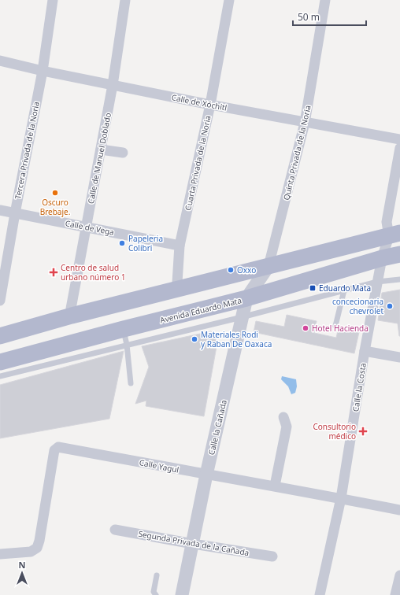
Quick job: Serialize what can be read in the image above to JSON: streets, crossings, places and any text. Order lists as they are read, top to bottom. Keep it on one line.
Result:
{"streets":{"main road":["Avenida Eduardo Mata"],"street":["Calle de Xóchitl","Tercera Privada de la Noria","Quinta Privada de la Noria","Calle de Manuel Doblado","Cuarta Privada de la Noria","Calle de Vega","Calle la Costa","Calle la Cañada","Calle Yagul","Segunda Privada de la Cañada"]},"crossings":[["Calle de Xóchitl","Tercera Privada de la Noria"],["Calle de Xóchitl","Quinta Privada de la Noria"],["Calle de Xóchitl","Calle de Manuel Doblado"],["Calle de Xóchitl","Cuarta Privada de la Noria"],["Tercera Privada de la Noria","Calle de Vega"],["Quinta Privada de la Noria","Calle la Cañada"],["Calle de Manuel Doblado","Calle de Vega"],["Cuarta Privada de la Noria","Calle de Vega"],["Avenida Eduardo Mata","Calle la Costa"],["Avenida Eduardo Mata","Calle la Cañada"],["Calle la Costa","Calle Yagul"],["Calle la Cañada","Calle Yagul"],["Calle la Cañada","Segunda Privada de la Cañada"]],"places":{"other":["Oscuro Brebaje.","Papeleria Colibri","Oxxo","concecionaria chevrolet","Hotel Hacienda","Materiales Rodi y Raban De Oaxaca"],"health":["Centro de salud urbano número 1","Consultorio médico"],"transit":["Eduardo Mata"]},"scale_bar":"50 m","north":"top"}
